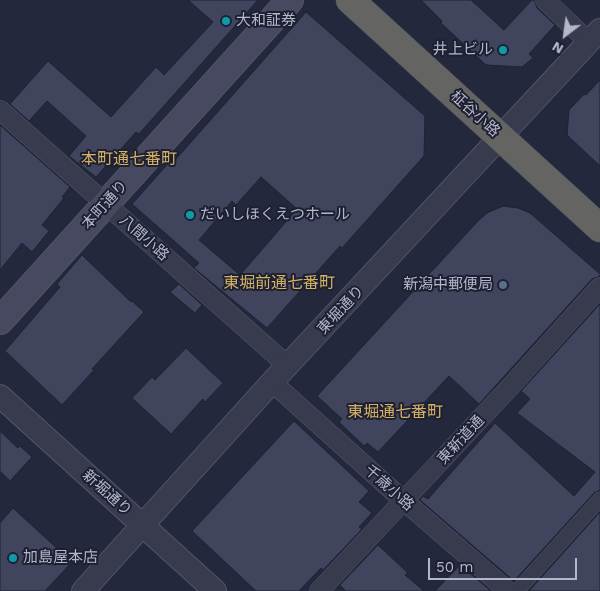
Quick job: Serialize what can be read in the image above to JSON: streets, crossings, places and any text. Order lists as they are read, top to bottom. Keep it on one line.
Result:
{"streets":{"highway":["柾谷小路"],"main road":["本町通り"],"street":["八間小路","東堀通り","東新道通","千歳小路","新堀通り"]},"crossings":[["柾谷小路","東堀通り"],["本町通り","八間小路"],["八間小路","東堀通り"],["東堀通り","千歳小路"],["東堀通り","新堀通り"],["東新道通","千歳小路"]],"districts":["本町通七番町","東堀前通七番町","東堀通七番町"],"places":["大和証券","井上ビル","だいしほくえつホール","新潟中郵便局","加島屋本店"],"scale_bar":"50 m","north":"bottom left"}
